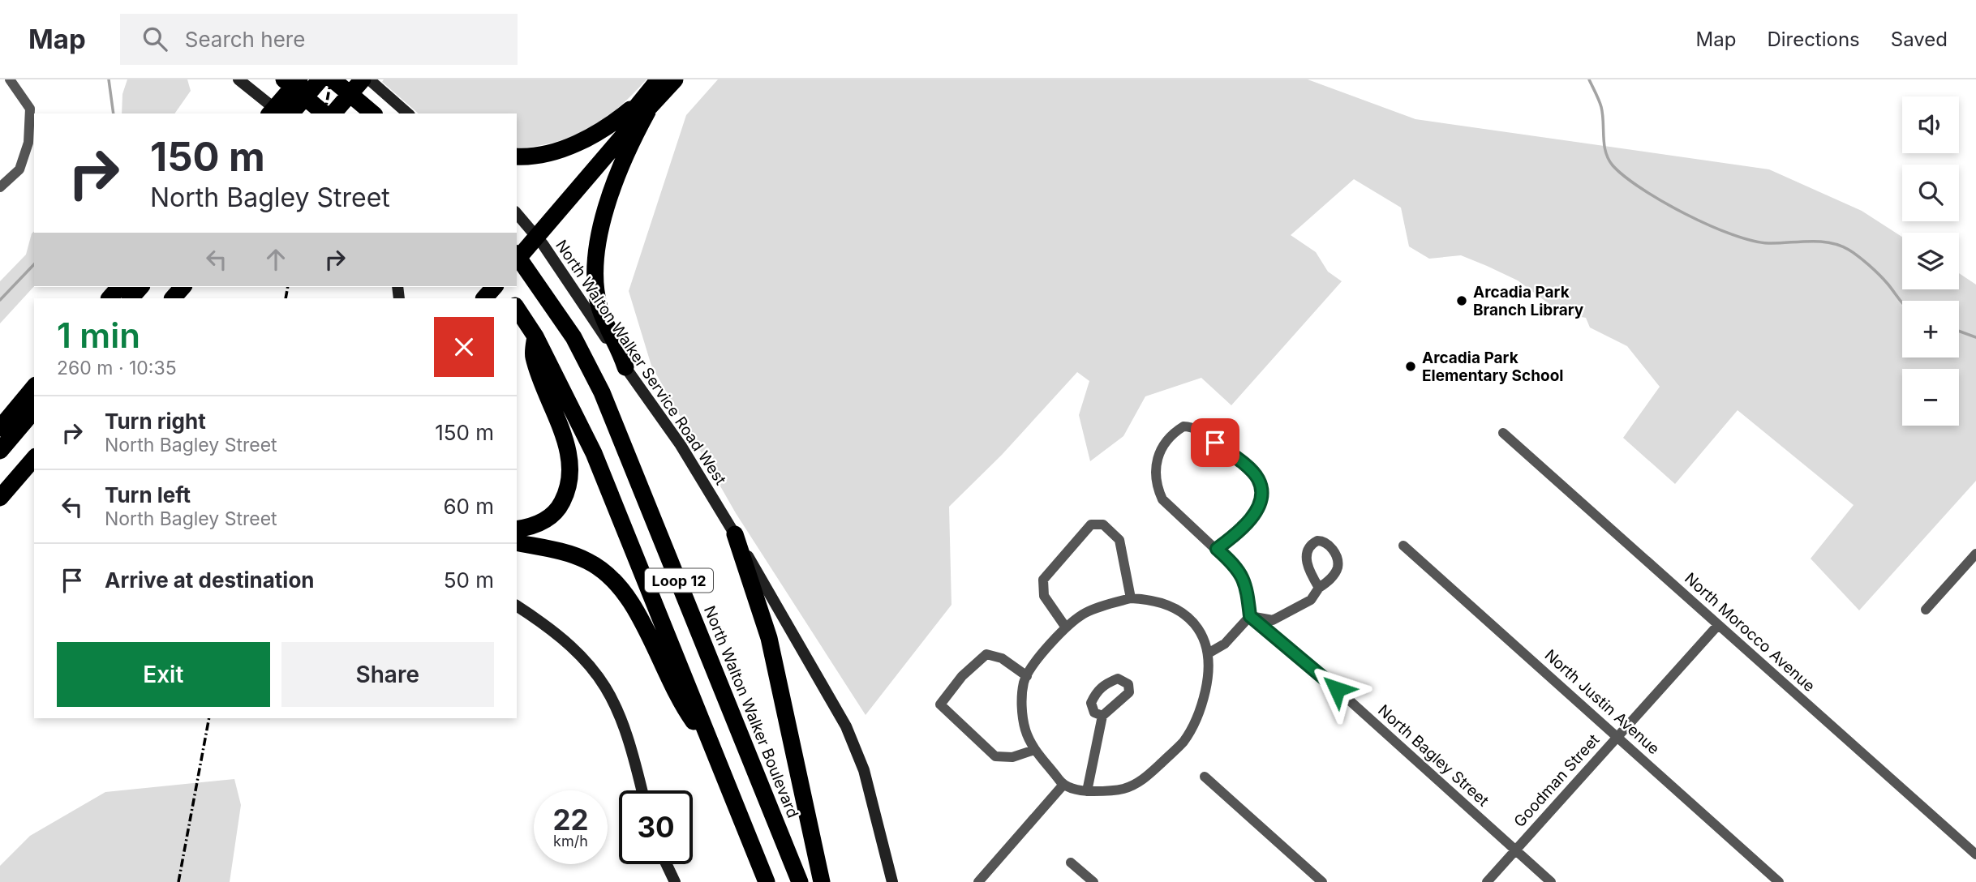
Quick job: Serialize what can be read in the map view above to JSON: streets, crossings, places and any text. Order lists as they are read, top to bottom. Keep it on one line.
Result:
{"streets":{"highway":["Loop 12","North Walton Walker Boulevard"],"main road":["North Walton Walker Service Road West"],"street":["North Morocco Avenue","North Justin Avenue","North Bagley Street","Goodman Street"]},"crossings":[["North Morocco Avenue","Goodman Street"],["North Justin Avenue","Goodman Street"],["North Bagley Street","Goodman Street"]],"places":["Arcadia Park Branch Library","Arcadia Park Elementary School"],"page":{"header":"Map","search":"Search here","nav":["Map","Directions","Saved"],"map_buttons":["+","−"],"turn":["150 m","North Bagley Street"],"heading":["1 min","260 m · 10:35"],"list":[{"name":"Turn right","note":"North Bagley Street","value":"150 m"},{"name":"Turn left","note":"North Bagley Street","value":"60 m"},{"name":"Arrive at destination","value":"50 m"}],"buttons":["Exit","Share"],"speed":"22 km/h","limit":"30"}}
